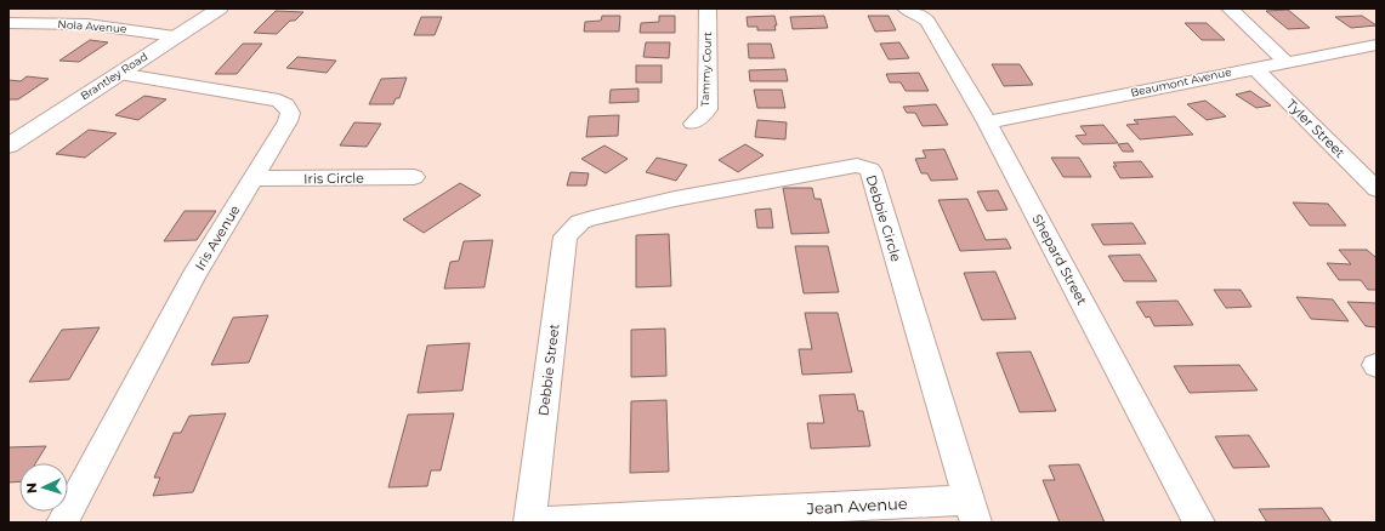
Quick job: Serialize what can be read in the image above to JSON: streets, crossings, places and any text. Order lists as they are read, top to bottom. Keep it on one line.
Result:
{"streets":{"street":["Nola Avenue","Tammy Court","Brantley Road","Beaumont Avenue","Tyler Street","Iris Circle","Debbie Circle","Iris Avenue","Shepard Street","Debbie Street","Jean Avenue"]},"crossings":[["Nola Avenue","Brantley Road"],["Brantley Road","Iris Avenue"],["Beaumont Avenue","Tyler Street"],["Beaumont Avenue","Shepard Street"],["Iris Circle","Iris Avenue"],["Debbie Circle","Debbie Street"],["Debbie Circle","Jean Avenue"]],"north":"left"}
